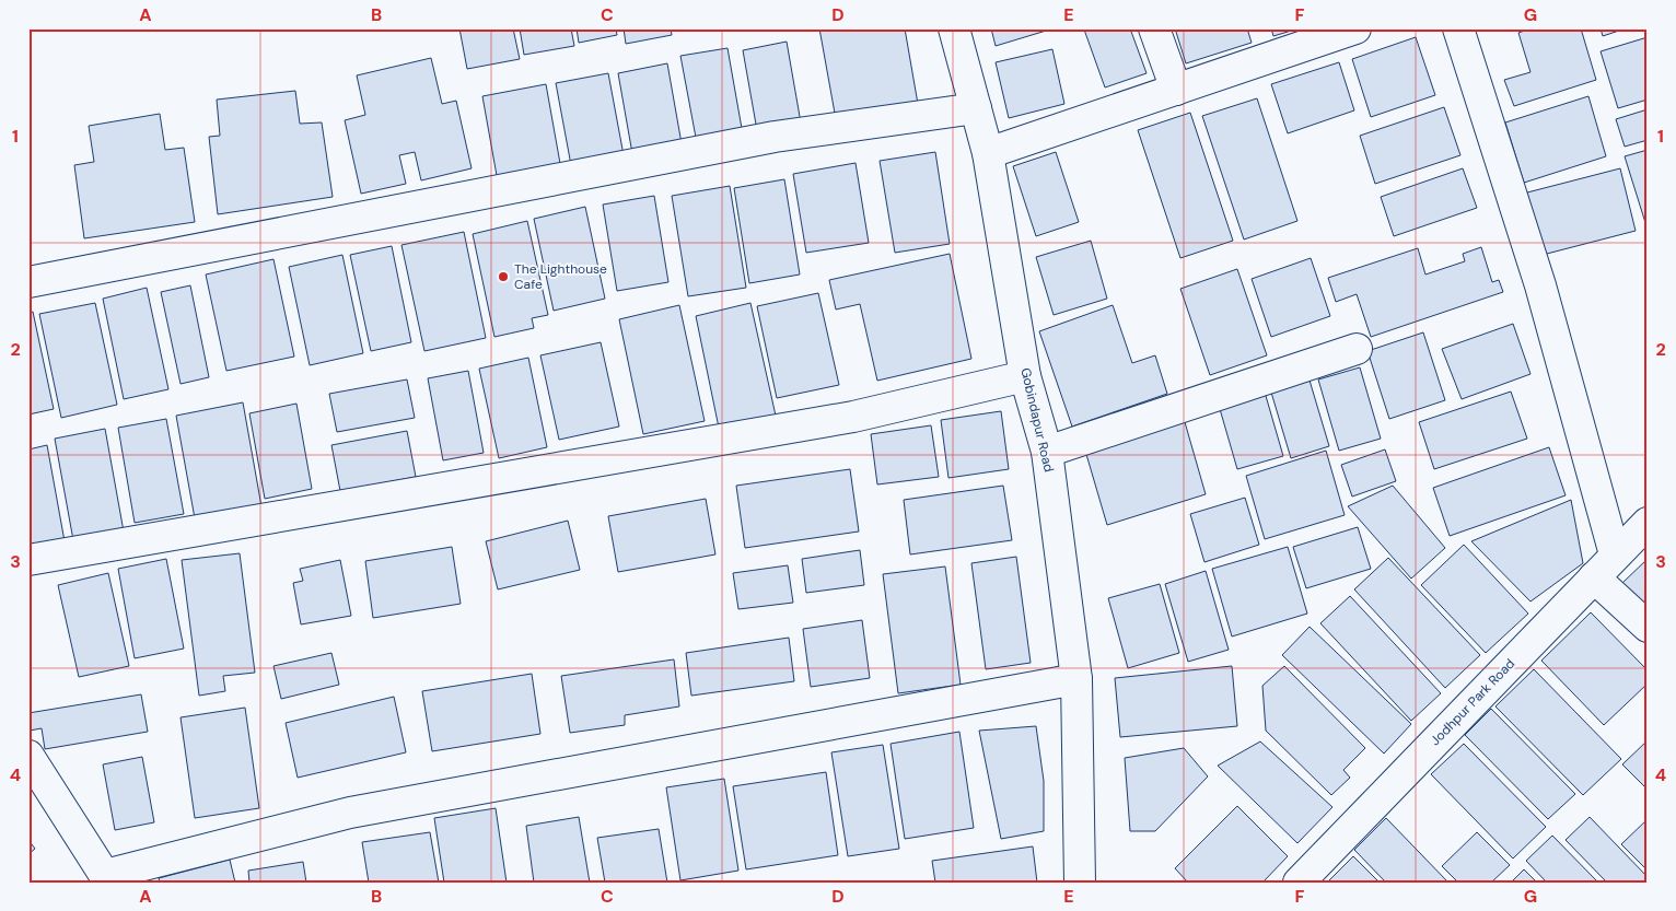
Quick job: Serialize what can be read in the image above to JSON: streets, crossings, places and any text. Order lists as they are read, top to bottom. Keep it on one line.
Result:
{"streets":{"street":["Gobindapur Road","Jodhpur Park Road"]},"places":["The Lighthouse Cafe"],"grid":{"columns":["A","B","C","D","E","F","G"],"rows":["1","2","3","4"]}}
